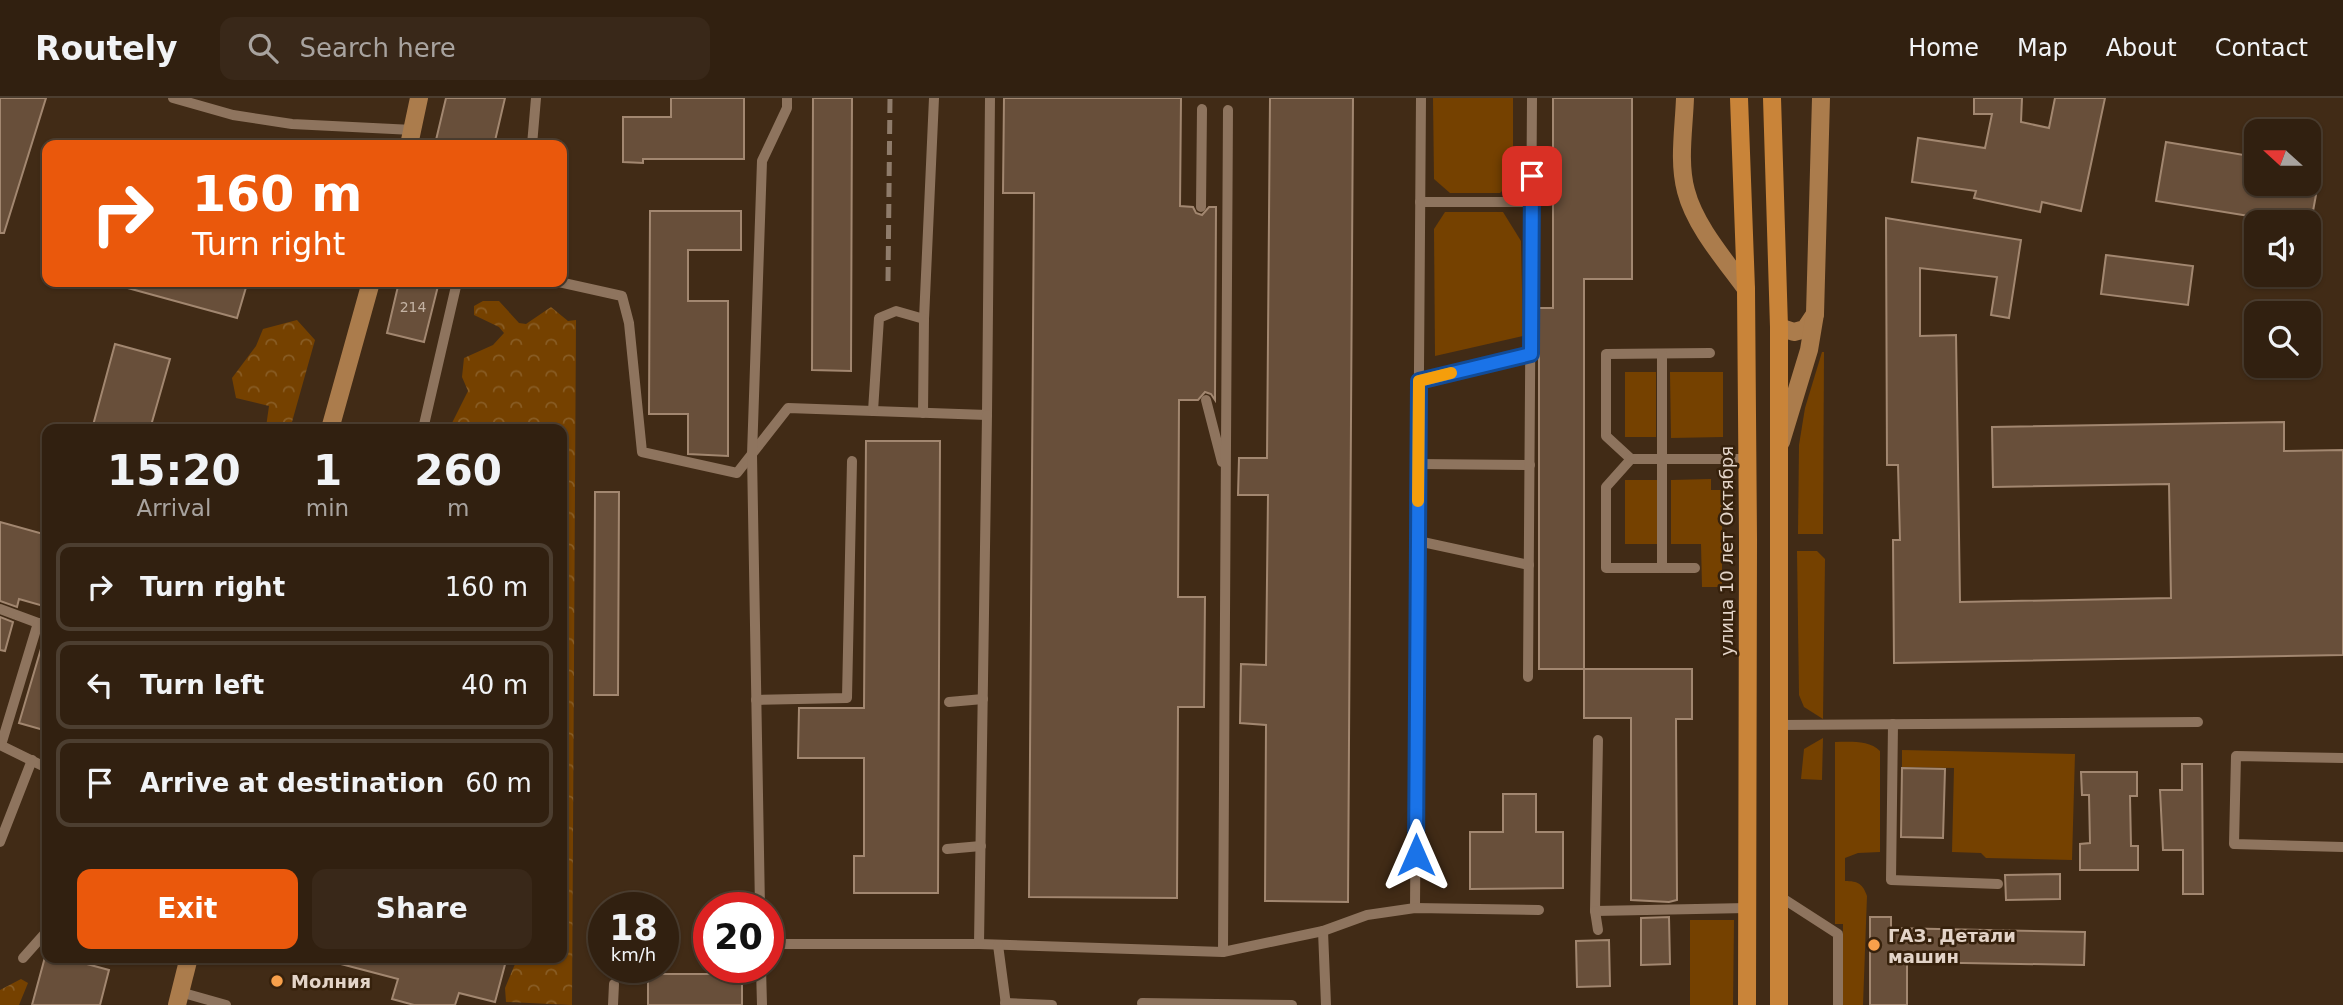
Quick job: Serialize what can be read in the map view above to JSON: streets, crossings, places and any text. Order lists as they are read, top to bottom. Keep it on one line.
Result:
{"streets":{"main road":["улица 10 лет Октября"]},"places":["ГАЗ. Детали машин","Молния"],"house_numbers":["214"],"north":"left","page":{"header":"Routely","search":"Search here","nav":["Home","Map","About","Contact"],"turn":["160 m","Turn right"],"eta":["15:20","Arrival","1","min","260","m"],"list":[{"name":"Turn right","value":"160 m"},{"name":"Turn left","value":"40 m"},{"name":"Arrive at destination","value":"60 m"}],"buttons":["Exit","Share"],"speed":"18 km/h","limit":"20"}}
